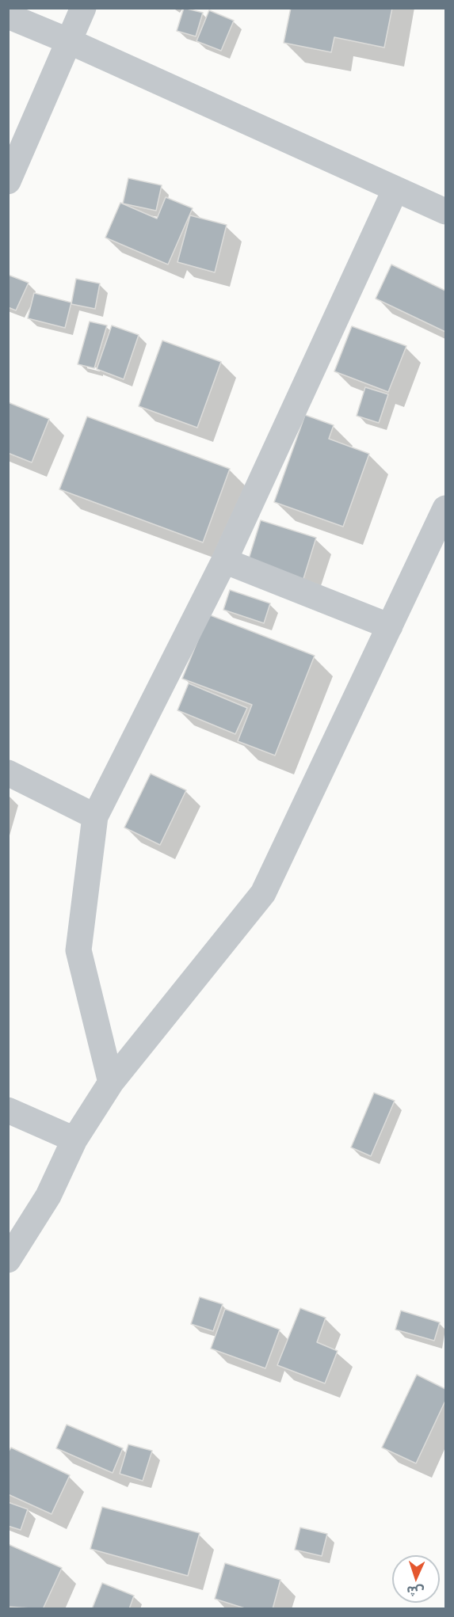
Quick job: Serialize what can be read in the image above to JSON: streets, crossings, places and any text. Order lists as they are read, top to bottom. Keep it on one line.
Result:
{"north":"bottom"}
